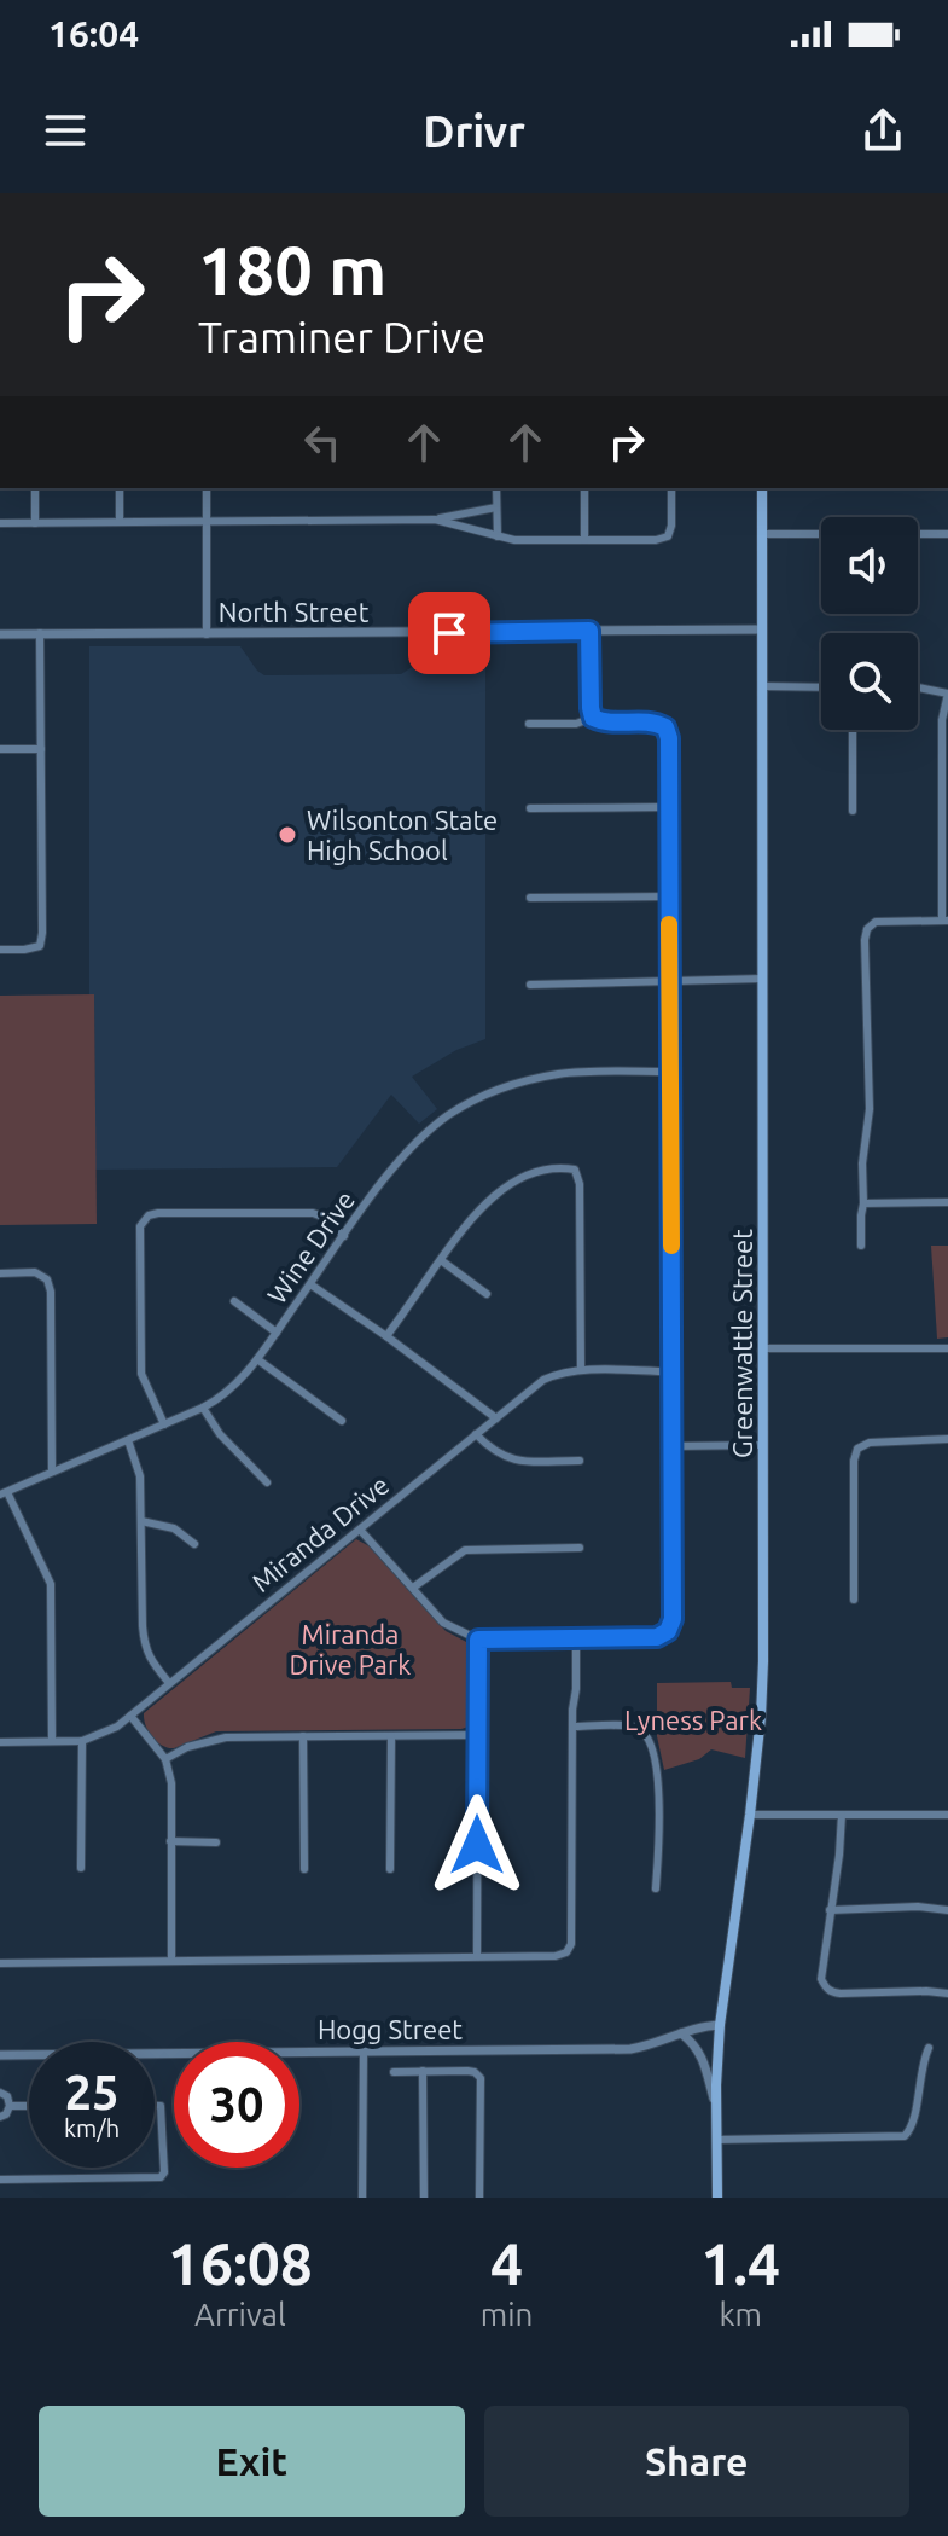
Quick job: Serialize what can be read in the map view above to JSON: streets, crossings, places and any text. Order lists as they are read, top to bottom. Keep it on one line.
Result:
{"streets":{"main road":["Greenwattle Street"],"street":["North Street","Wine Drive","Miranda Drive","Hogg Street"]},"crossings":[["North Street","Greenwattle Street"],["Greenwattle Street","Hogg Street"]],"parks":["Miranda Drive Park","Lyness Park"],"places":["Wilsonton State High School"],"page":{"status":"16:04","header":"Drivr","turn":["180 m","Traminer Drive"],"speed":"25 km/h","limit":"30","eta":["16:08","Arrival","4","min","1.4","km"],"buttons":["Exit","Share"]}}
